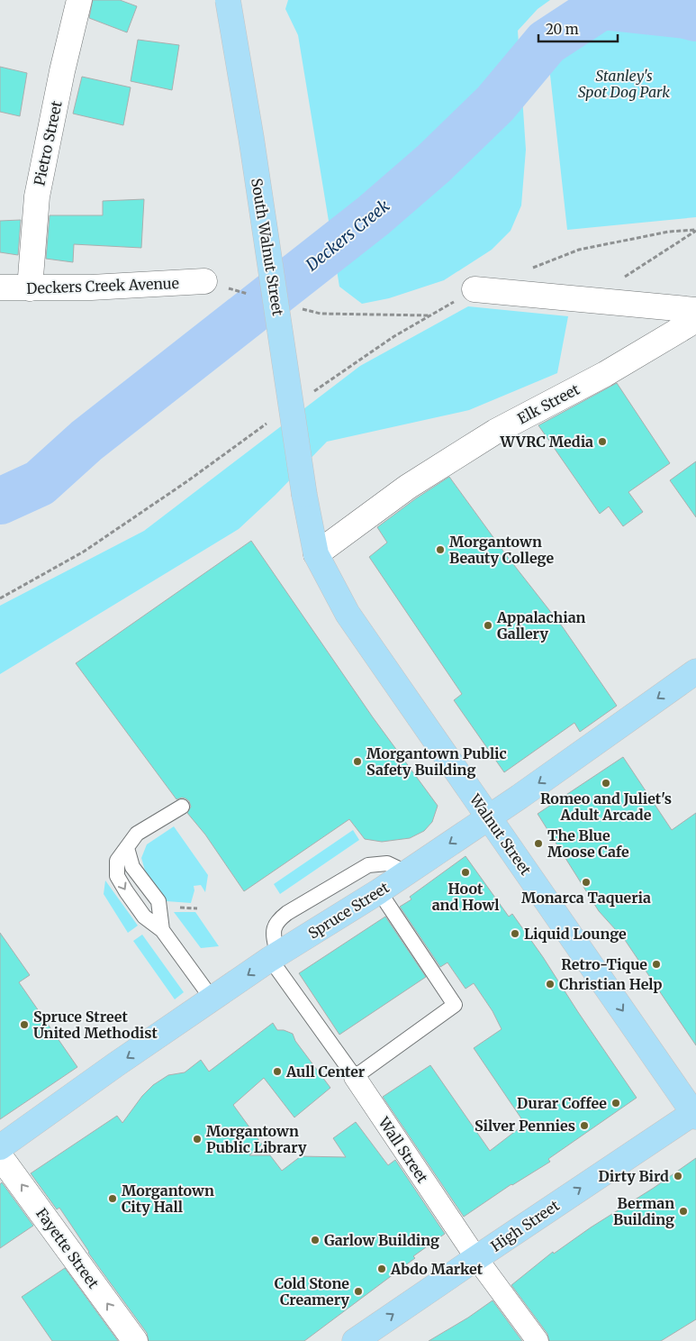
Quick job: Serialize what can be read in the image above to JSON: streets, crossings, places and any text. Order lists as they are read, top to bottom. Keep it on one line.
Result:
{"streets":{"main road":["South Walnut Street","Walnut Street","Spruce Street","High Street"],"street":["Pietro Street","Deckers Creek Avenue","Elk Street","Wall Street","Fayette Street"]},"crossings":[["Pietro Street","Deckers Creek Avenue"],["South Walnut Street","Walnut Street"],["Elk Street","Walnut Street"],["Walnut Street","Spruce Street"],["Walnut Street","High Street"],["Spruce Street","Wall Street"],["Wall Street","High Street"]],"one_way":["Walnut Street","Spruce Street","High Street","Fayette Street"],"water":["Deckers Creek"],"parks":["Stanley's Spot Dog Park"],"places":["WVRC Media","Morgantown Beauty College","Appalachian Gallery","Morgantown Public Safety Building","Romeo and Juliet's Adult Arcade","The Blue Moose Cafe","Hoot and Howl","Monarca Taqueria","Liquid Lounge","Retro-Tique","Christian Help","Spruce Street United Methodist","Aull Center","Durar Coffee","Silver Pennies","Morgantown Public Library","Dirty Bird","Morgantown City Hall","Berman Building","Garlow Building","Abdo Market","Cold Stone Creamery"],"scale_bar":"20 m"}
